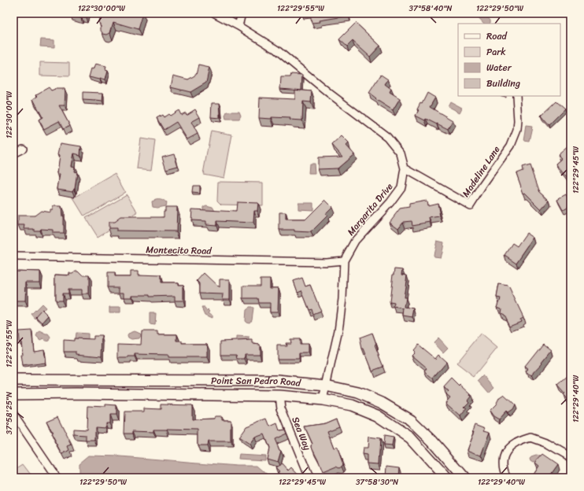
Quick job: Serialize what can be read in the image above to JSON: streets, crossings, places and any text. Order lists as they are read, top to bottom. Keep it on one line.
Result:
{"streets":{"main road":["Point San Pedro Road"],"street":["Madeline Lane","Margarita Drive","Montecito Road","Sea Way"]},"crossings":[["Madeline Lane","Margarita Drive"],["Margarita Drive","Montecito Road"],["Margarita Drive","Point San Pedro Road"],["Point San Pedro Road","Sea Way"]],"legend":["Road","Park","Water","Building"],"coordinates":["122°30'00\"W","122°29'55\"W","37°58'40\"N","122°29'50\"W","122°29'45\"W","122°29'40\"W","37°58'25\"N","37°58'30\"N"]}
